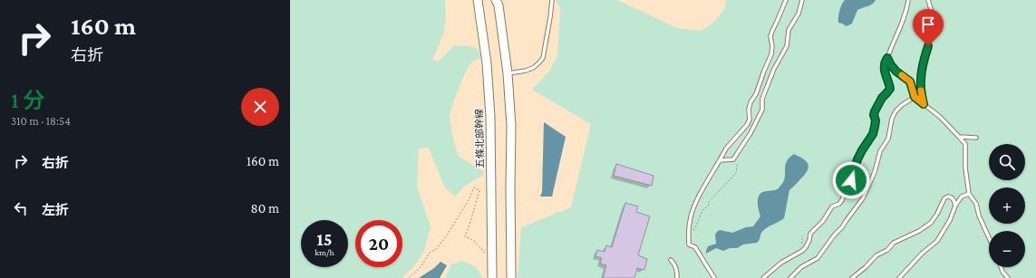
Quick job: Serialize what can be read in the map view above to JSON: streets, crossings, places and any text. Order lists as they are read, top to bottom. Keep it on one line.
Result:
{"streets":{"street":["五條北部幹線"]},"page":{"turn":["160 m","右折"],"heading":["1 分","310 m · 18:54"],"list":[{"name":"右折","value":"160 m"},{"name":"左折","value":"80 m"}],"map_buttons":["+","−"],"speed":"15 km/h","limit":"20"}}
